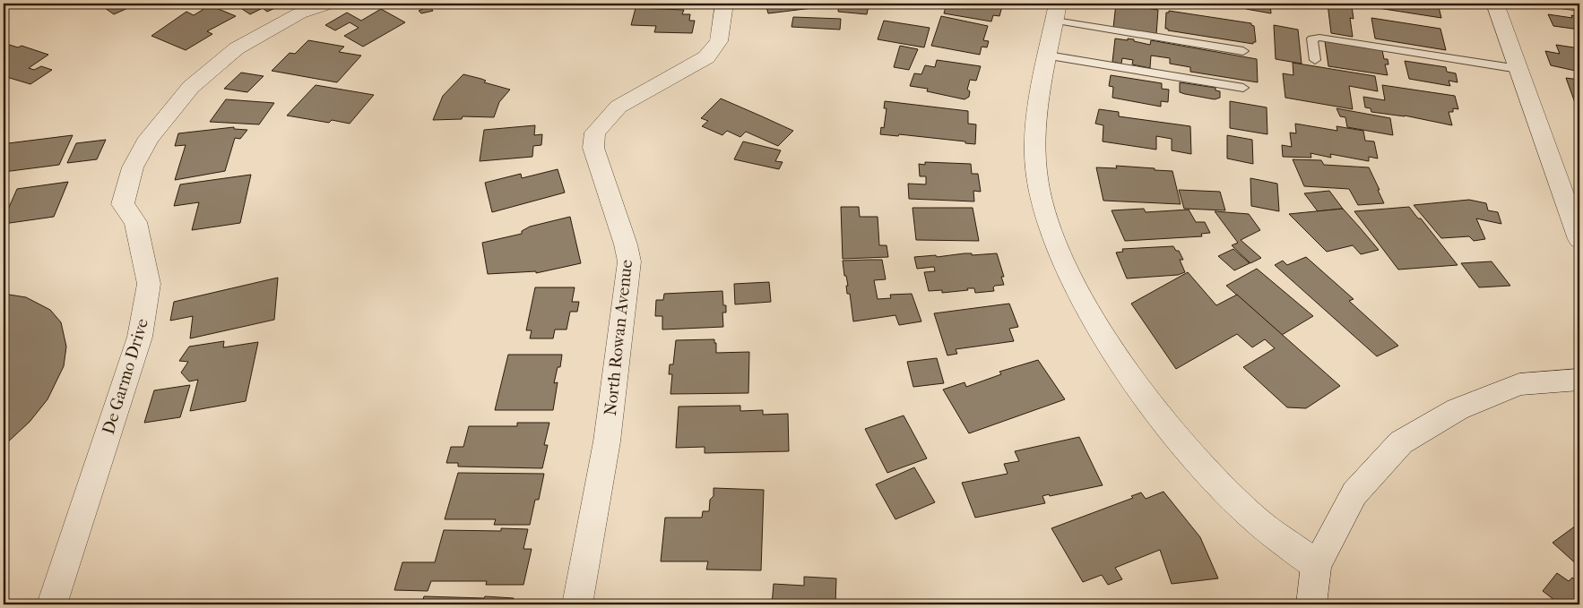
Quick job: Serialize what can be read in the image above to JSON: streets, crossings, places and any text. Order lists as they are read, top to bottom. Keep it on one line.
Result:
{"streets":{"street":["North Rowan Avenue","De Garmo Drive"]}}
